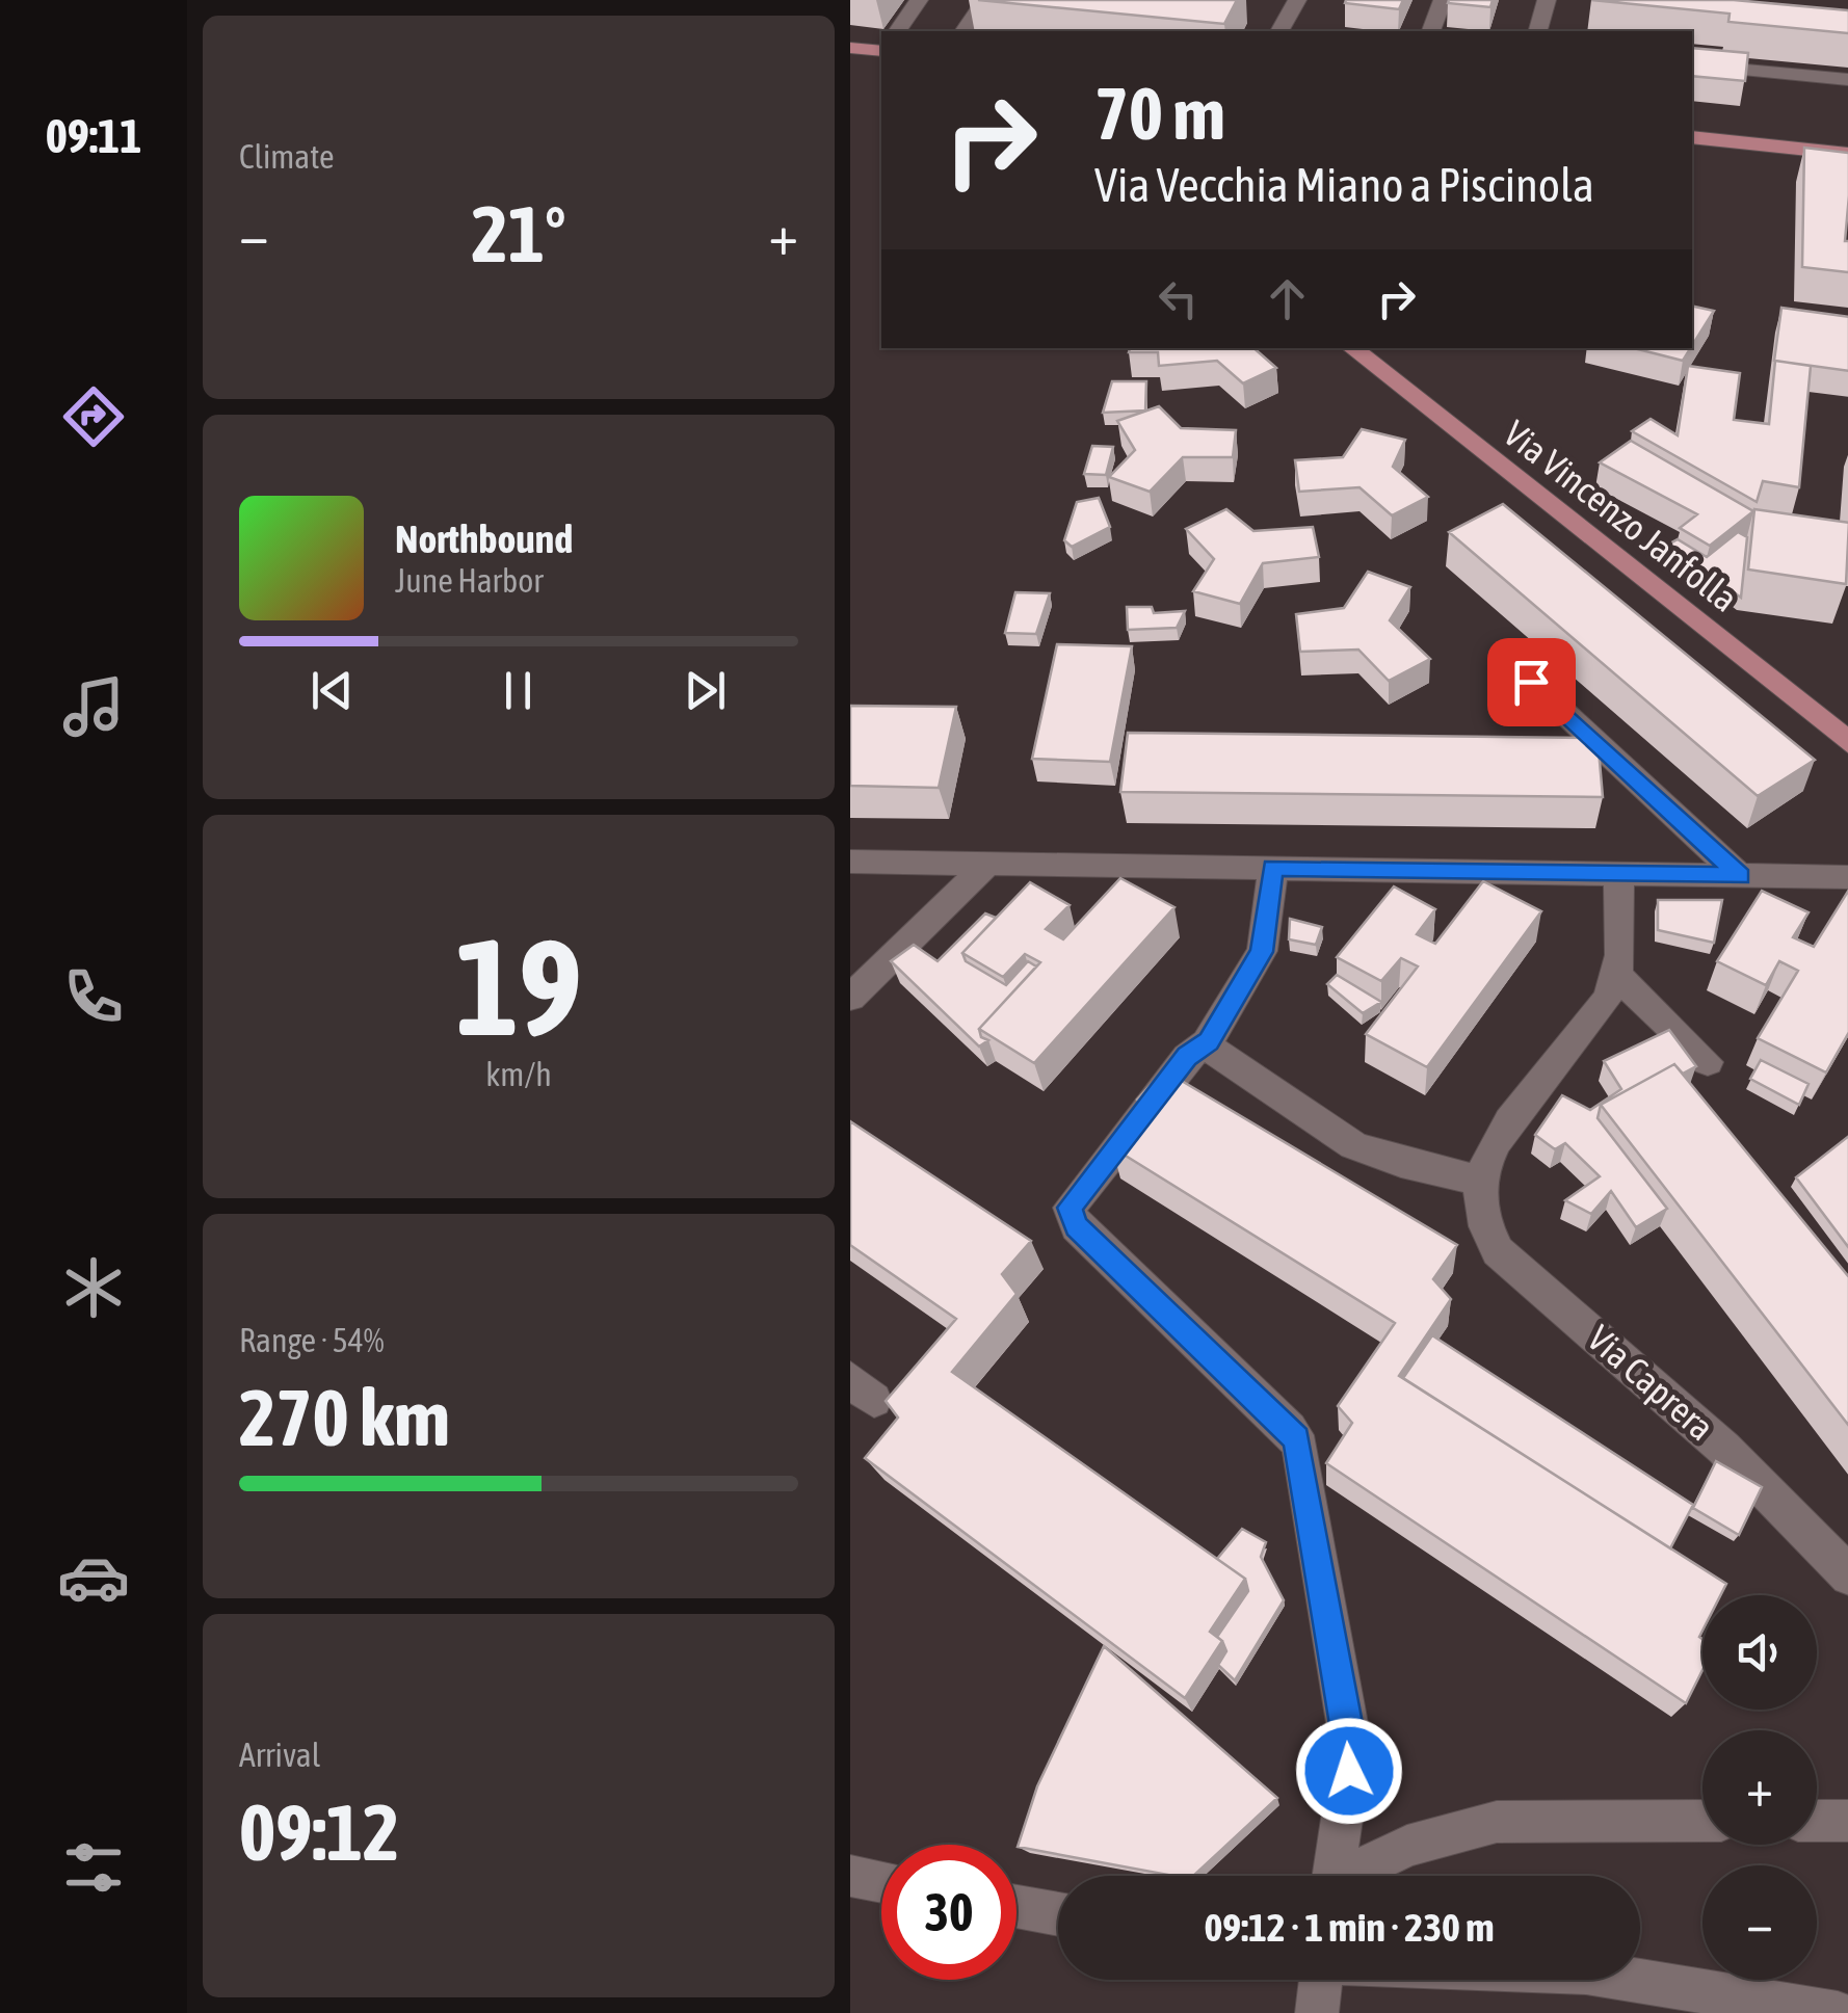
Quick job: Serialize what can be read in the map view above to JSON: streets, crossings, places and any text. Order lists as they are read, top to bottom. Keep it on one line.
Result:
{"streets":{"main road":["Via Vincenzo Janfolla"],"street":["Via Caprera"]},"page":{"tabs":"09:11","tile":["Climate",["19","km/h"],["Range · 54%","270 km"],["Arrival","09:12"]],"turn":["70 m","Via Vecchia Miano a Piscinola"],"heat":["−","21°","+"],"song":["Northbound","June Harbor"],"map_buttons":["+","−"],"limit":"30","trip":"09:12 · 1 min · 230 m"}}
